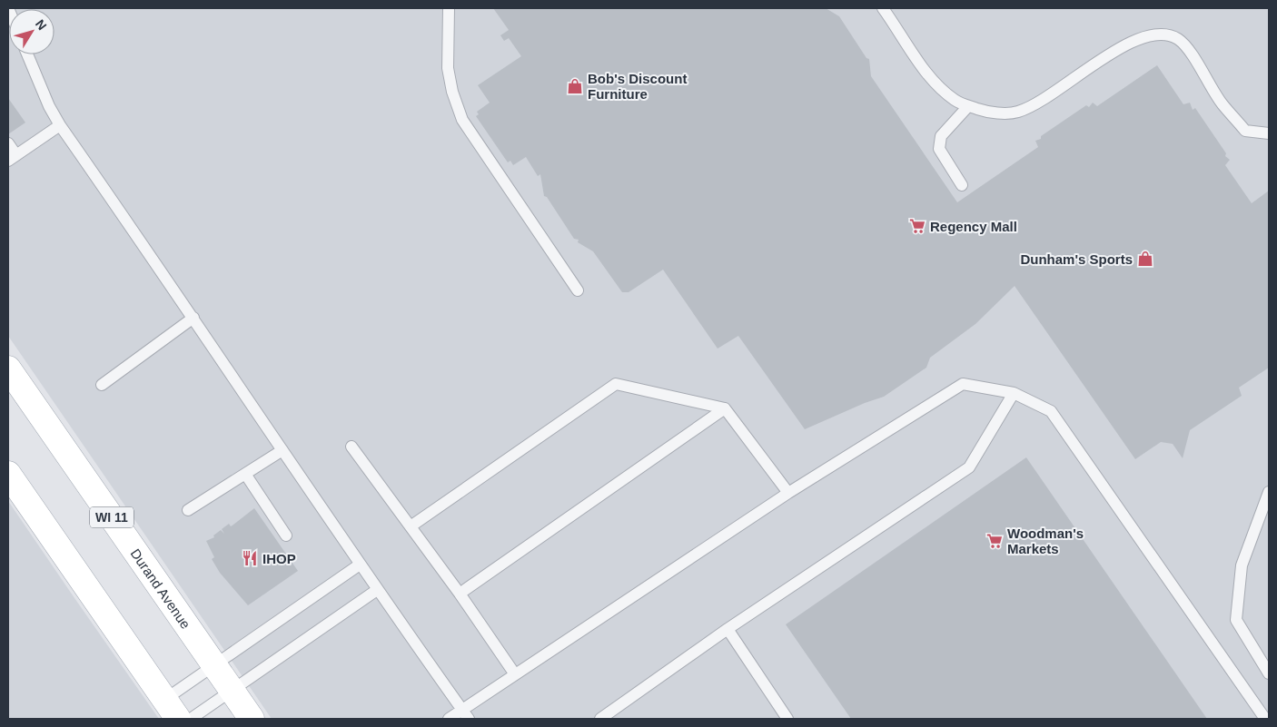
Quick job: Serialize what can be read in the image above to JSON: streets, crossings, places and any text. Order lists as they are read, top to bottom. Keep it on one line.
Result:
{"streets":{"main road":["WI 11","Durand Avenue"]},"places":{"shop":["Bob's Discount Furniture","Dunham's Sports"],"supermarket":["Regency Mall","Woodman's Markets"],"restaurant":["IHOP"]},"north":"top right"}
